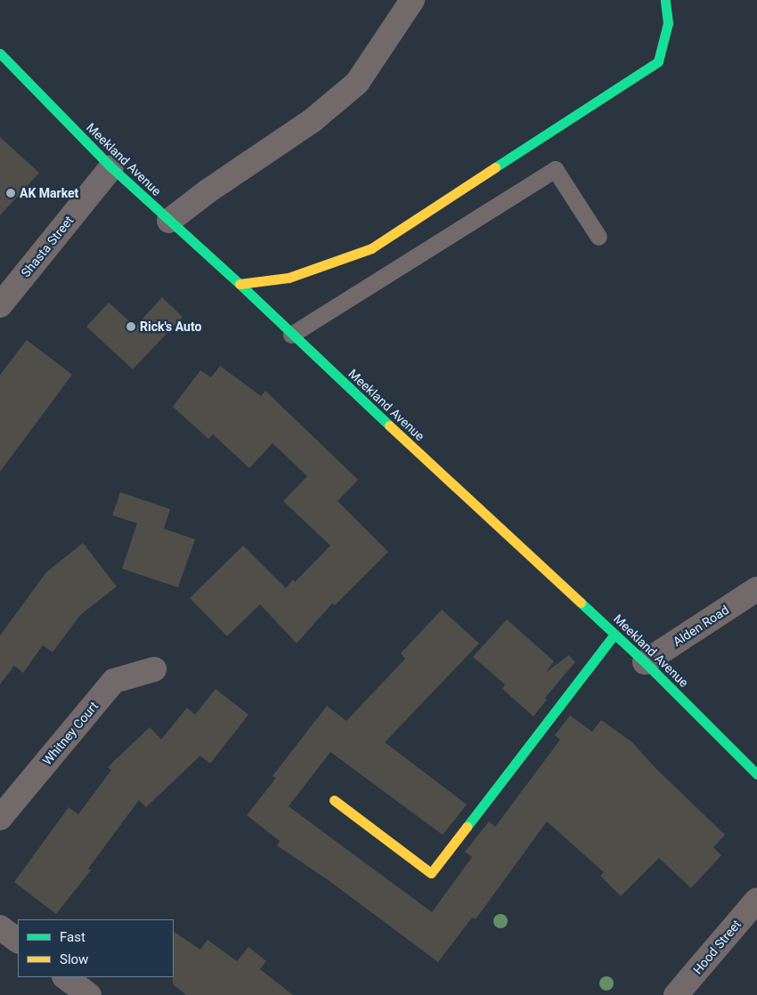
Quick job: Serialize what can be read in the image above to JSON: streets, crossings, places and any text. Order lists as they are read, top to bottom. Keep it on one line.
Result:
{"streets":{"main road":["Meekland Avenue"],"street":["Shasta Street","Alden Road","Whitney Court","Hood Street"]},"crossings":[["Meekland Avenue","Shasta Street"],["Meekland Avenue","Alden Road"]],"places":["AK Market","Rick's Auto"],"legend":["Fast","Slow"]}
